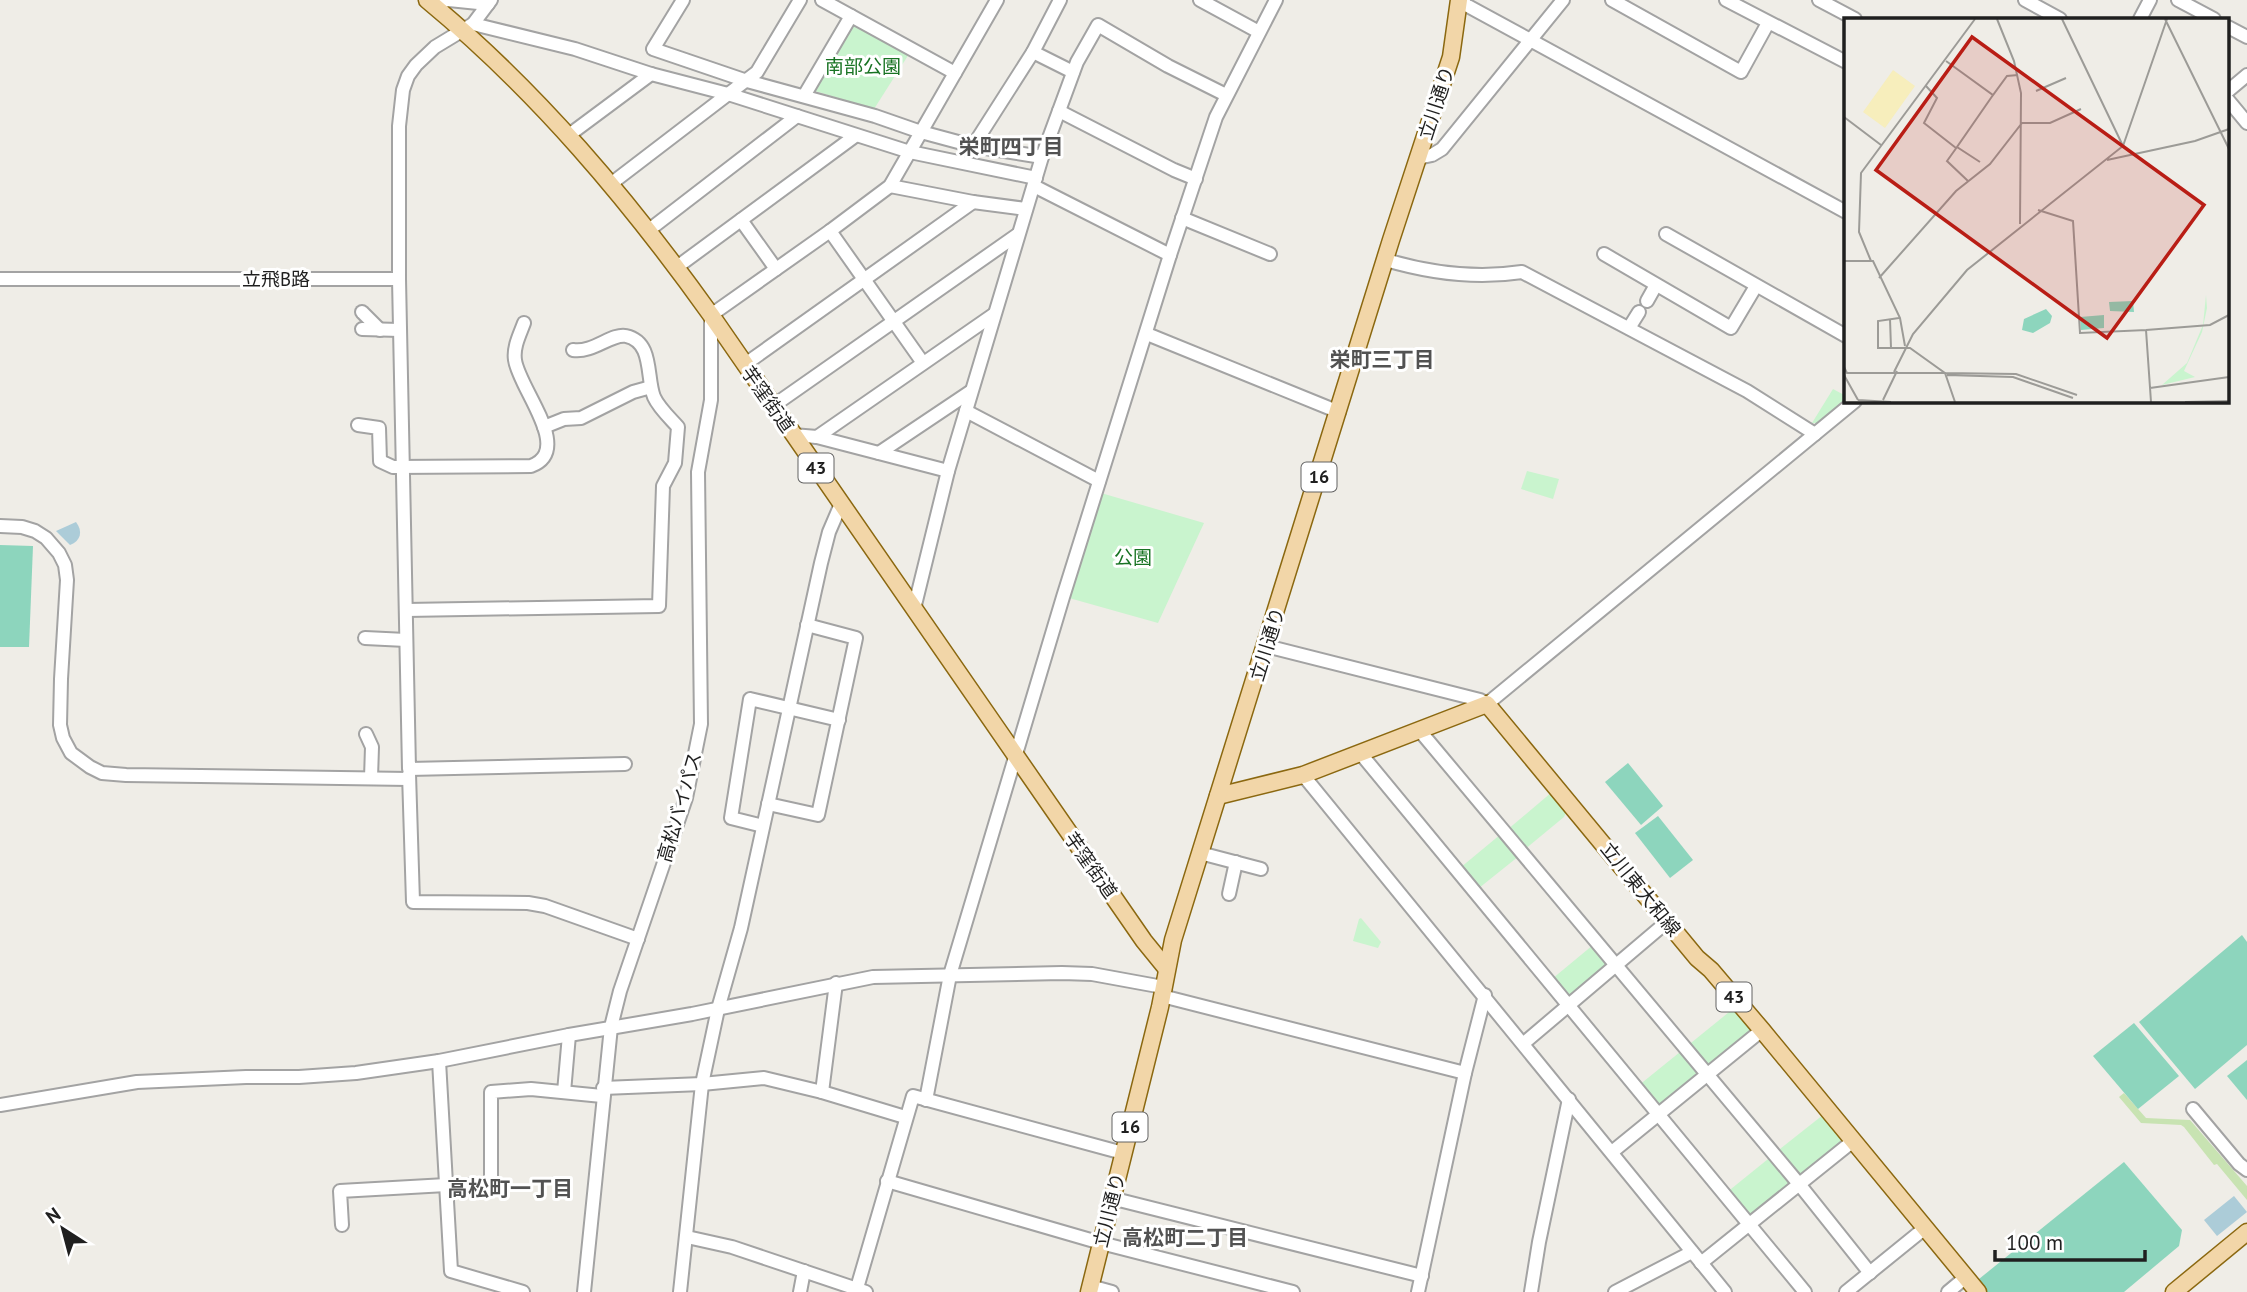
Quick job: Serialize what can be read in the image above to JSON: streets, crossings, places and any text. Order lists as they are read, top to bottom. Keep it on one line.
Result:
{"streets":{"main road":["立川通り","芋窪街道","43","16","立川東大和線"],"street":["立飛B路","高松バイパス"]},"crossings":[["立川通り","芋窪街道"],["芋窪街道","高松バイパス"]],"districts":["栄町四丁目","栄町三丁目","高松町一丁目","高松町二丁目"],"parks":["南部公園","公園"],"scale_bar":"100 m","north":"top left"}
